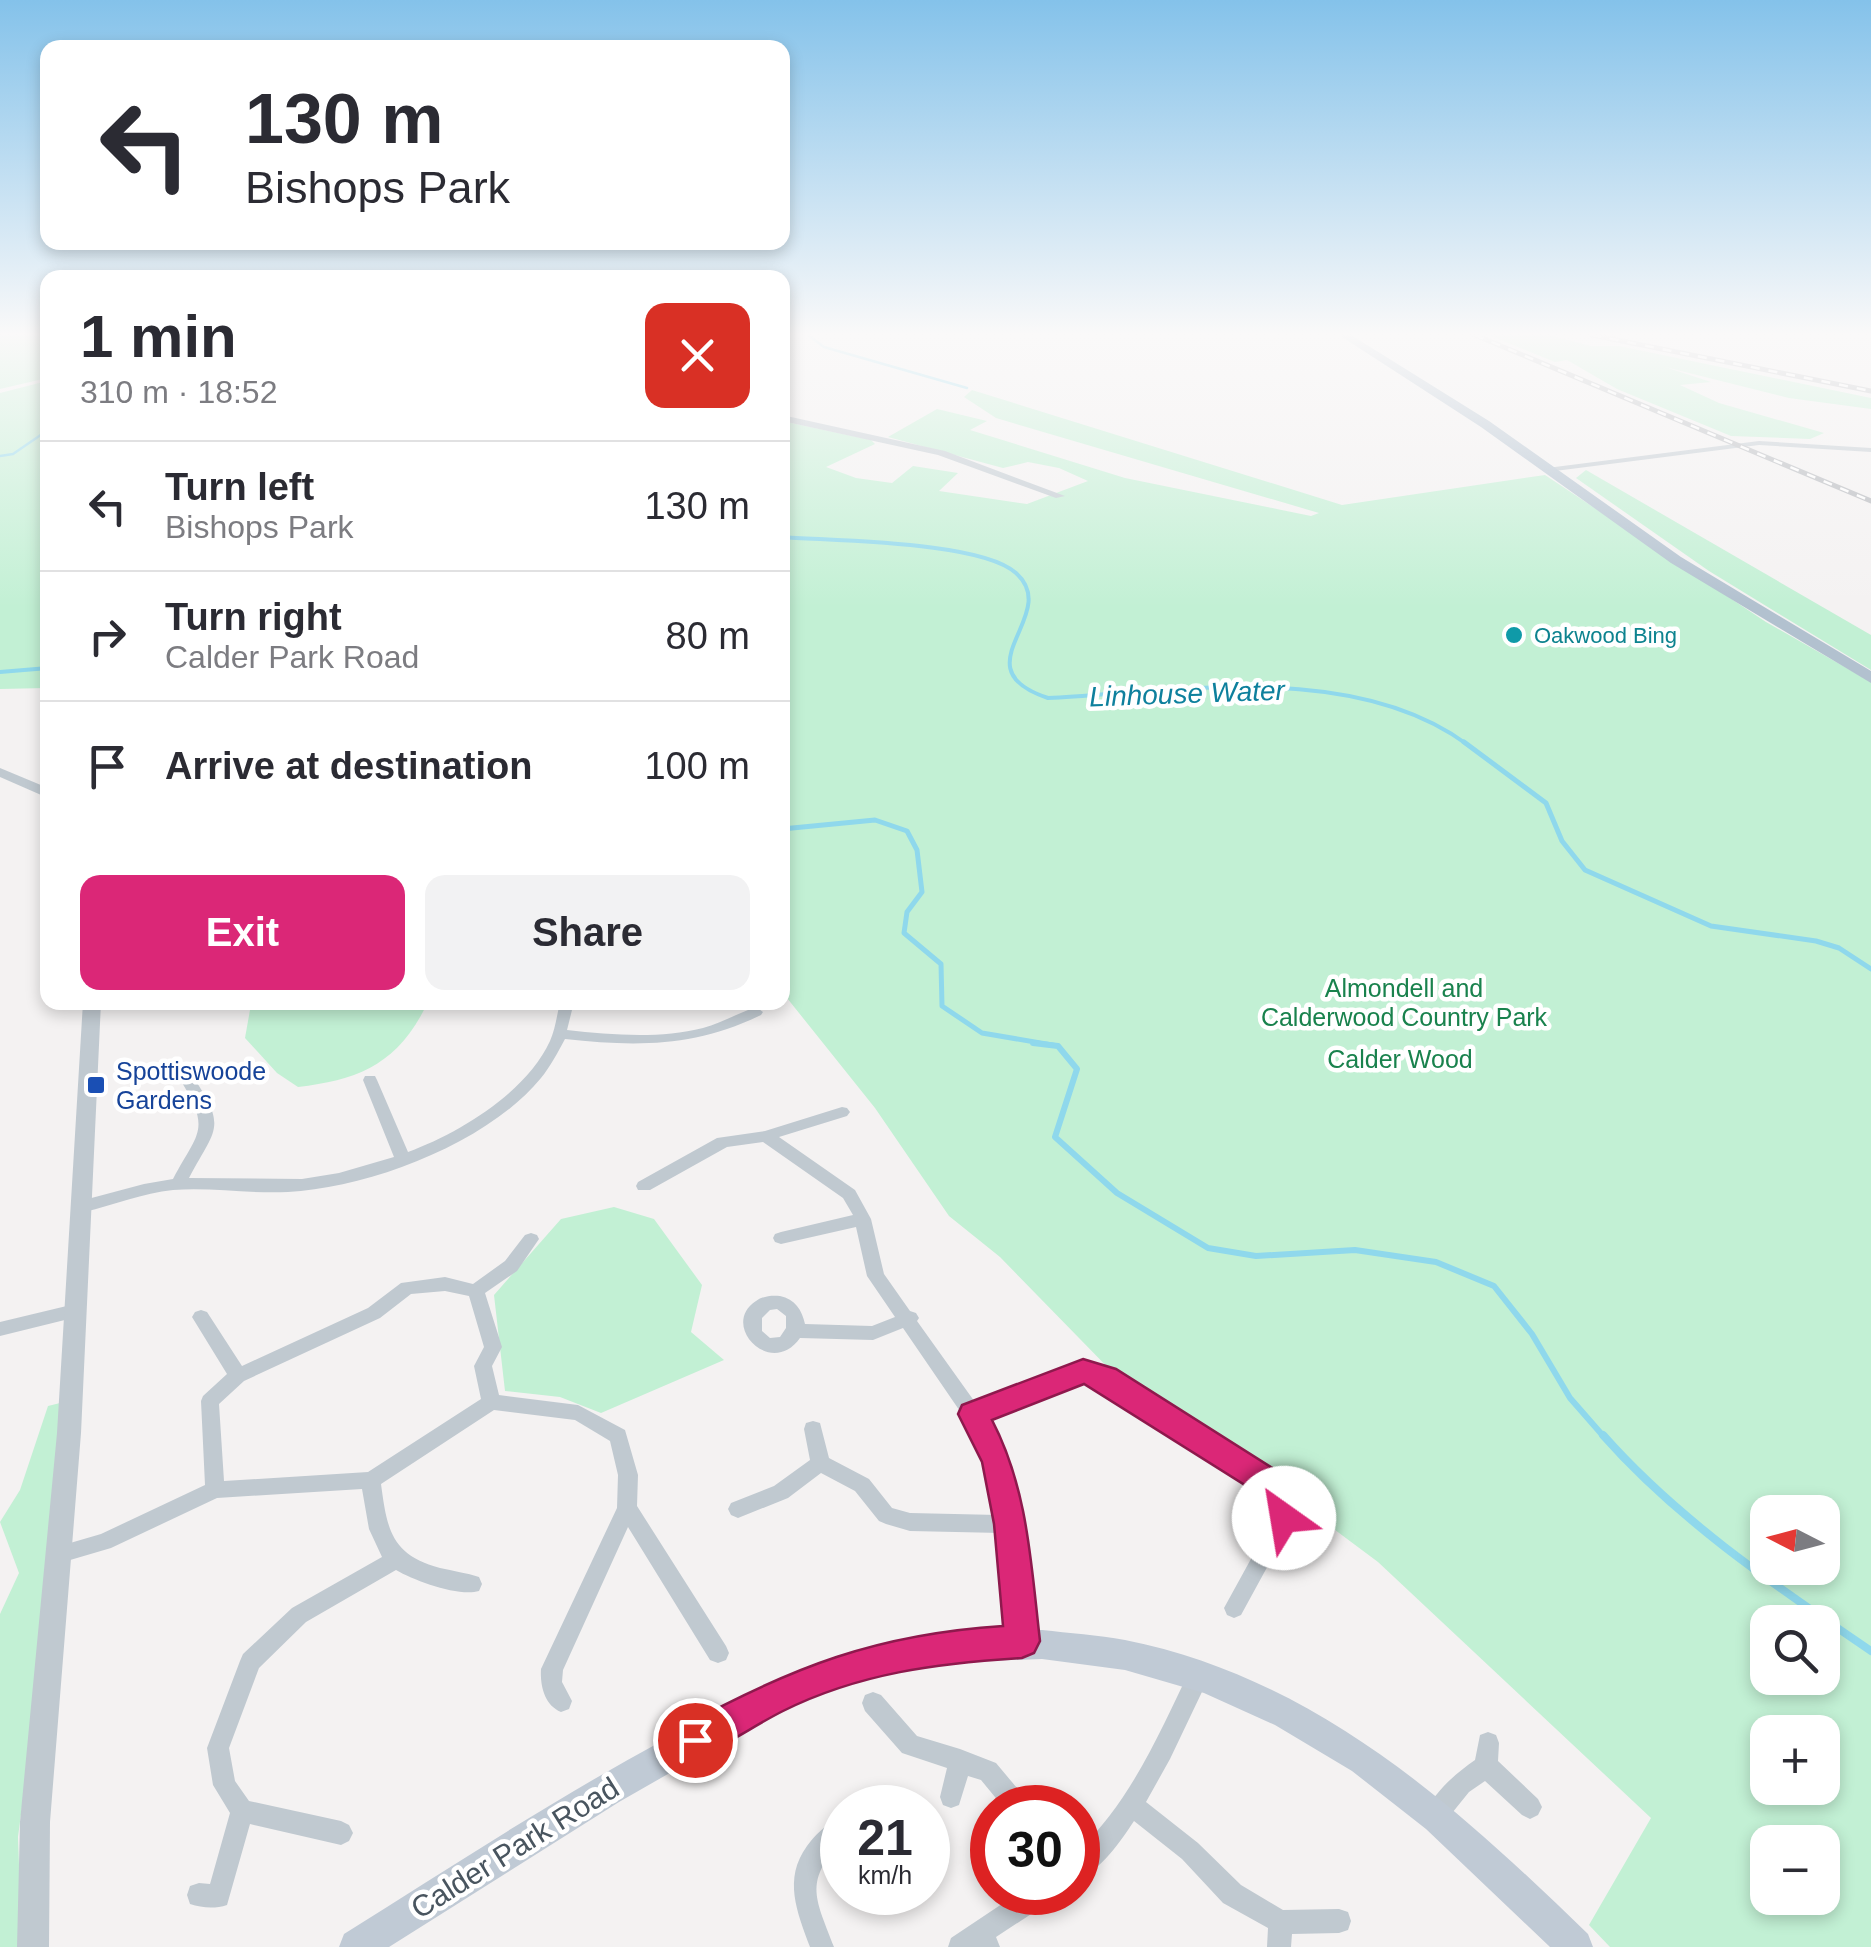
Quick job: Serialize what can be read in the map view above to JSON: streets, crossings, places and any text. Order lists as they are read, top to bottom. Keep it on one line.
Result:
{"streets":{"main road":["Calder Park Road"]},"water":["Linhouse Water"],"parks":["Almondell and Calderwood Country Park","Calder Wood"],"places":{"other":["Oakwood Bing"],"transit":["Spottiswoode Gardens"]},"north":"left","page":{"turn":["130 m","Bishops Park"],"heading":["1 min","310 m · 18:52"],"list":[{"name":"Turn left","note":"Bishops Park","value":"130 m"},{"name":"Turn right","note":"Calder Park Road","value":"80 m"},{"name":"Arrive at destination","value":"100 m"}],"buttons":["Exit","Share"],"map_buttons":["+","−"],"speed":"21 km/h","limit":"30"}}
